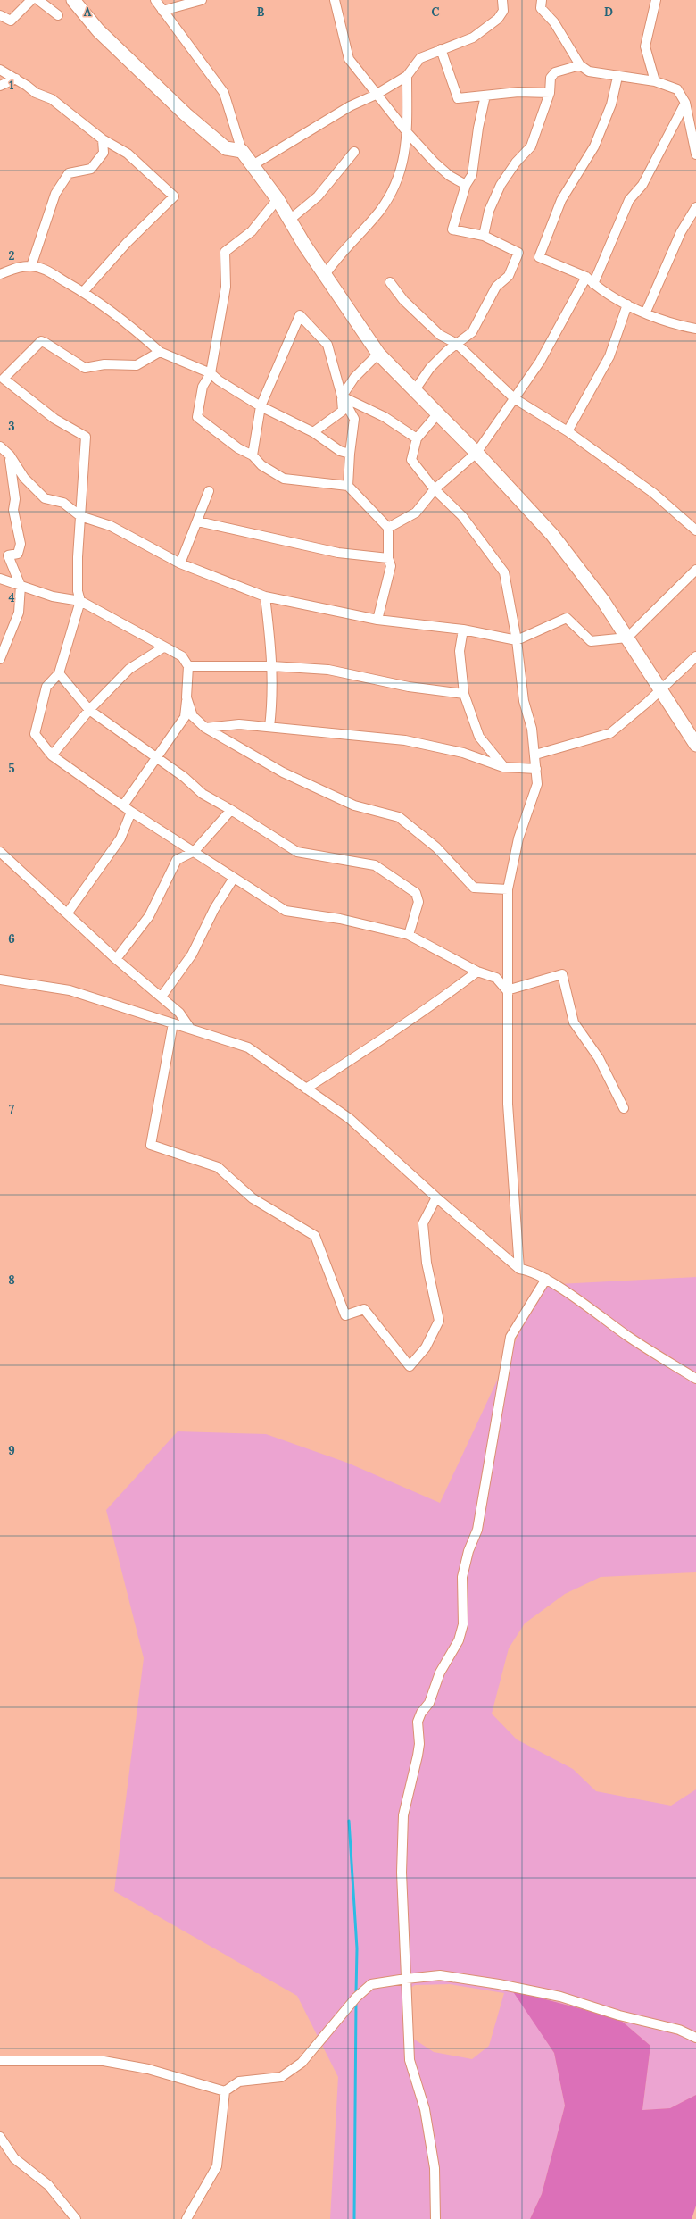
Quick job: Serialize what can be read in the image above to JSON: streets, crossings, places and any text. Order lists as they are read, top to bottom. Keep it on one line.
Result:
{"grid":{"columns":["A","B","C","D"],"rows":["1","2","3","4","5","6","7","8","9"]}}
